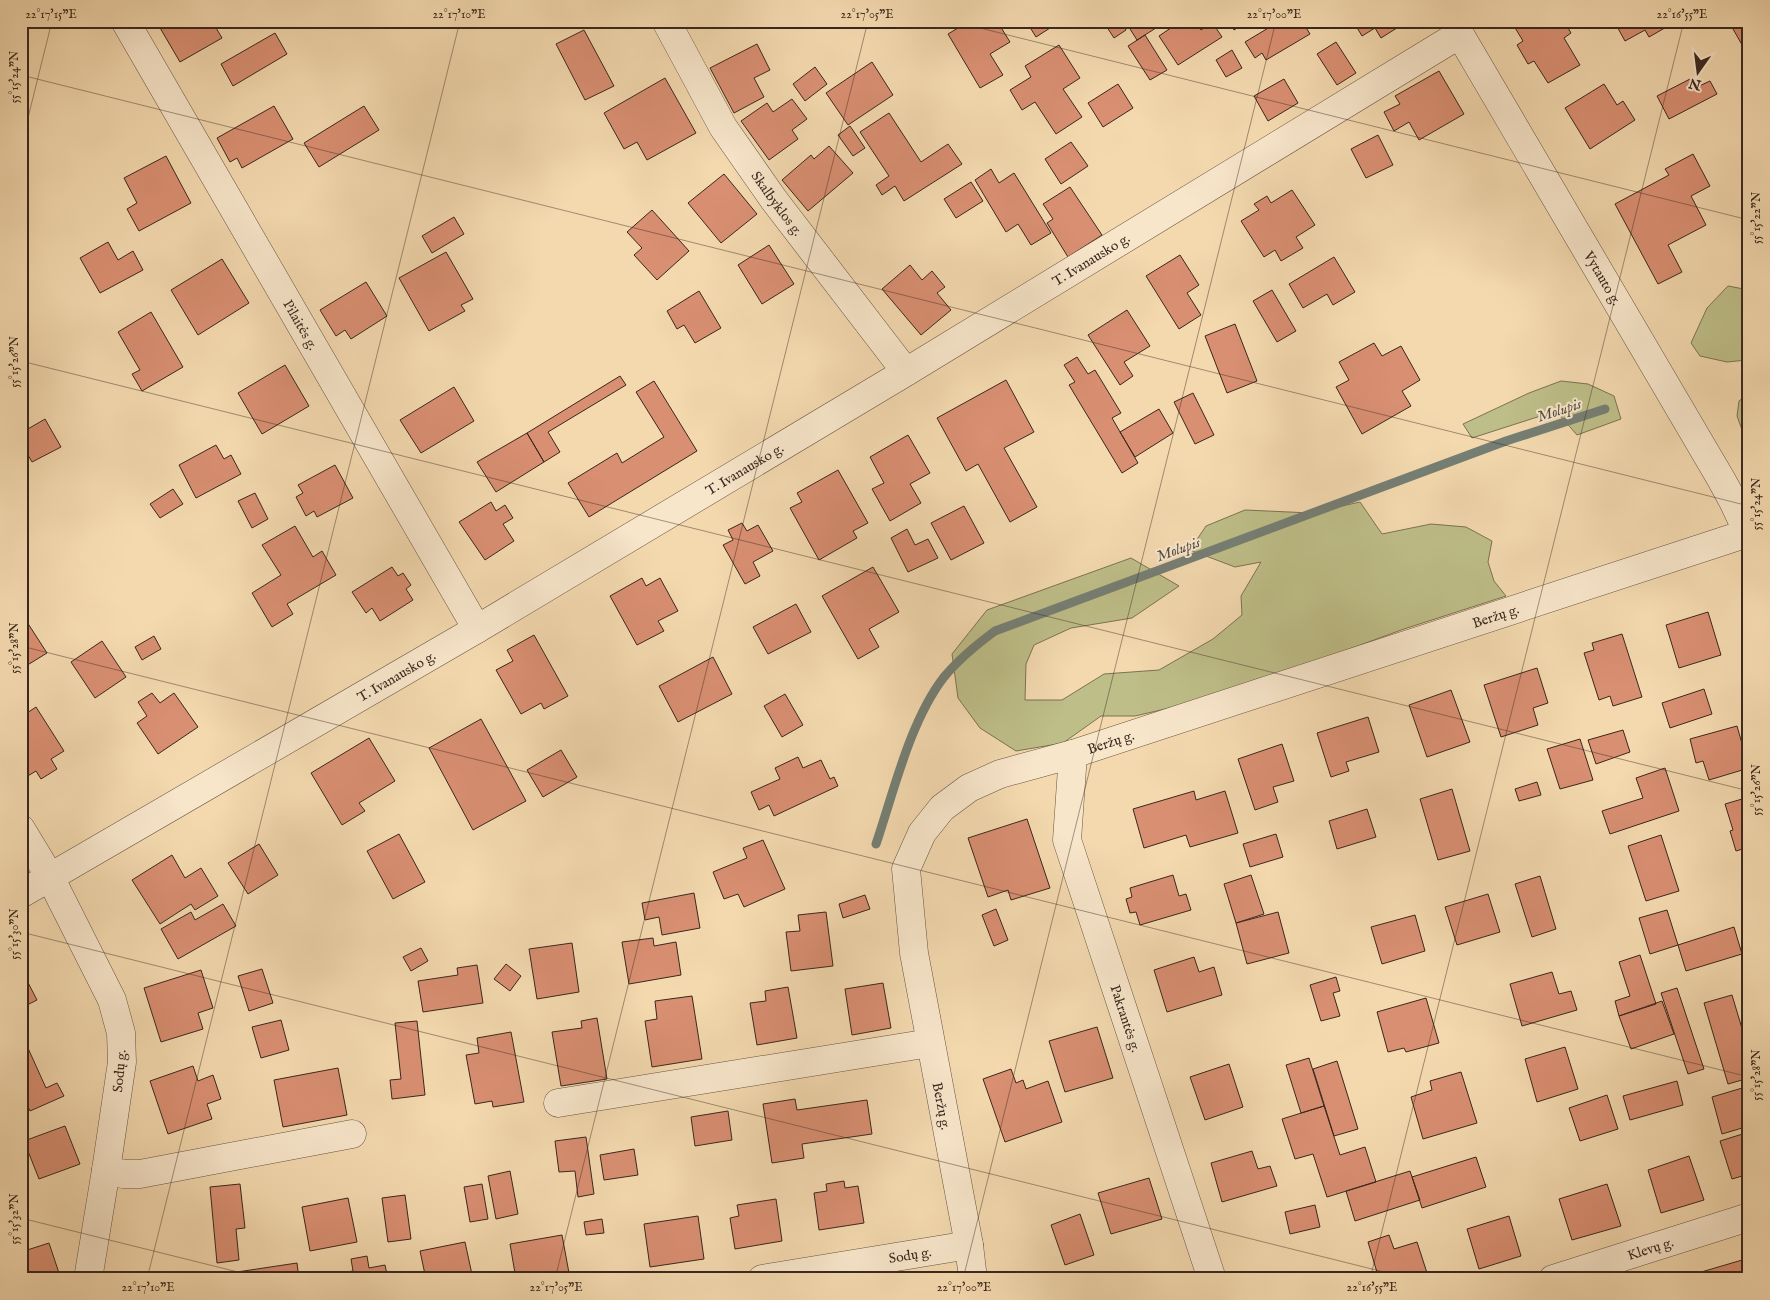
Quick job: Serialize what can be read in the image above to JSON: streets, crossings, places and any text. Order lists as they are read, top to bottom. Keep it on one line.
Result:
{"streets":{"street":["Skalbyklos g.","T. Ivanausko g.","Vytauto g.","Pilaitės g.","Beržų g.","Pakrantės g.","Sodų g.","Klevų g."]},"crossings":[["Skalbyklos g.","T. Ivanausko g."],["T. Ivanausko g.","Vytauto g."],["T. Ivanausko g.","Pilaitės g."],["T. Ivanausko g.","Sodų g."],["Vytauto g.","Beržų g."],["Beržų g.","Pakrantės g."],["Beržų g.","Sodų g."]],"water":["Molupis"],"north":"bottom","coordinates":["22°17'15\"E","22°17'10\"E","22°17'05\"E","22°17'00\"E","22°16'55\"E","55°15'24\"N","55°15'22\"N","55°15'26\"N","55°15'28\"N","55°15'30\"N","55°15'32\"N"]}
